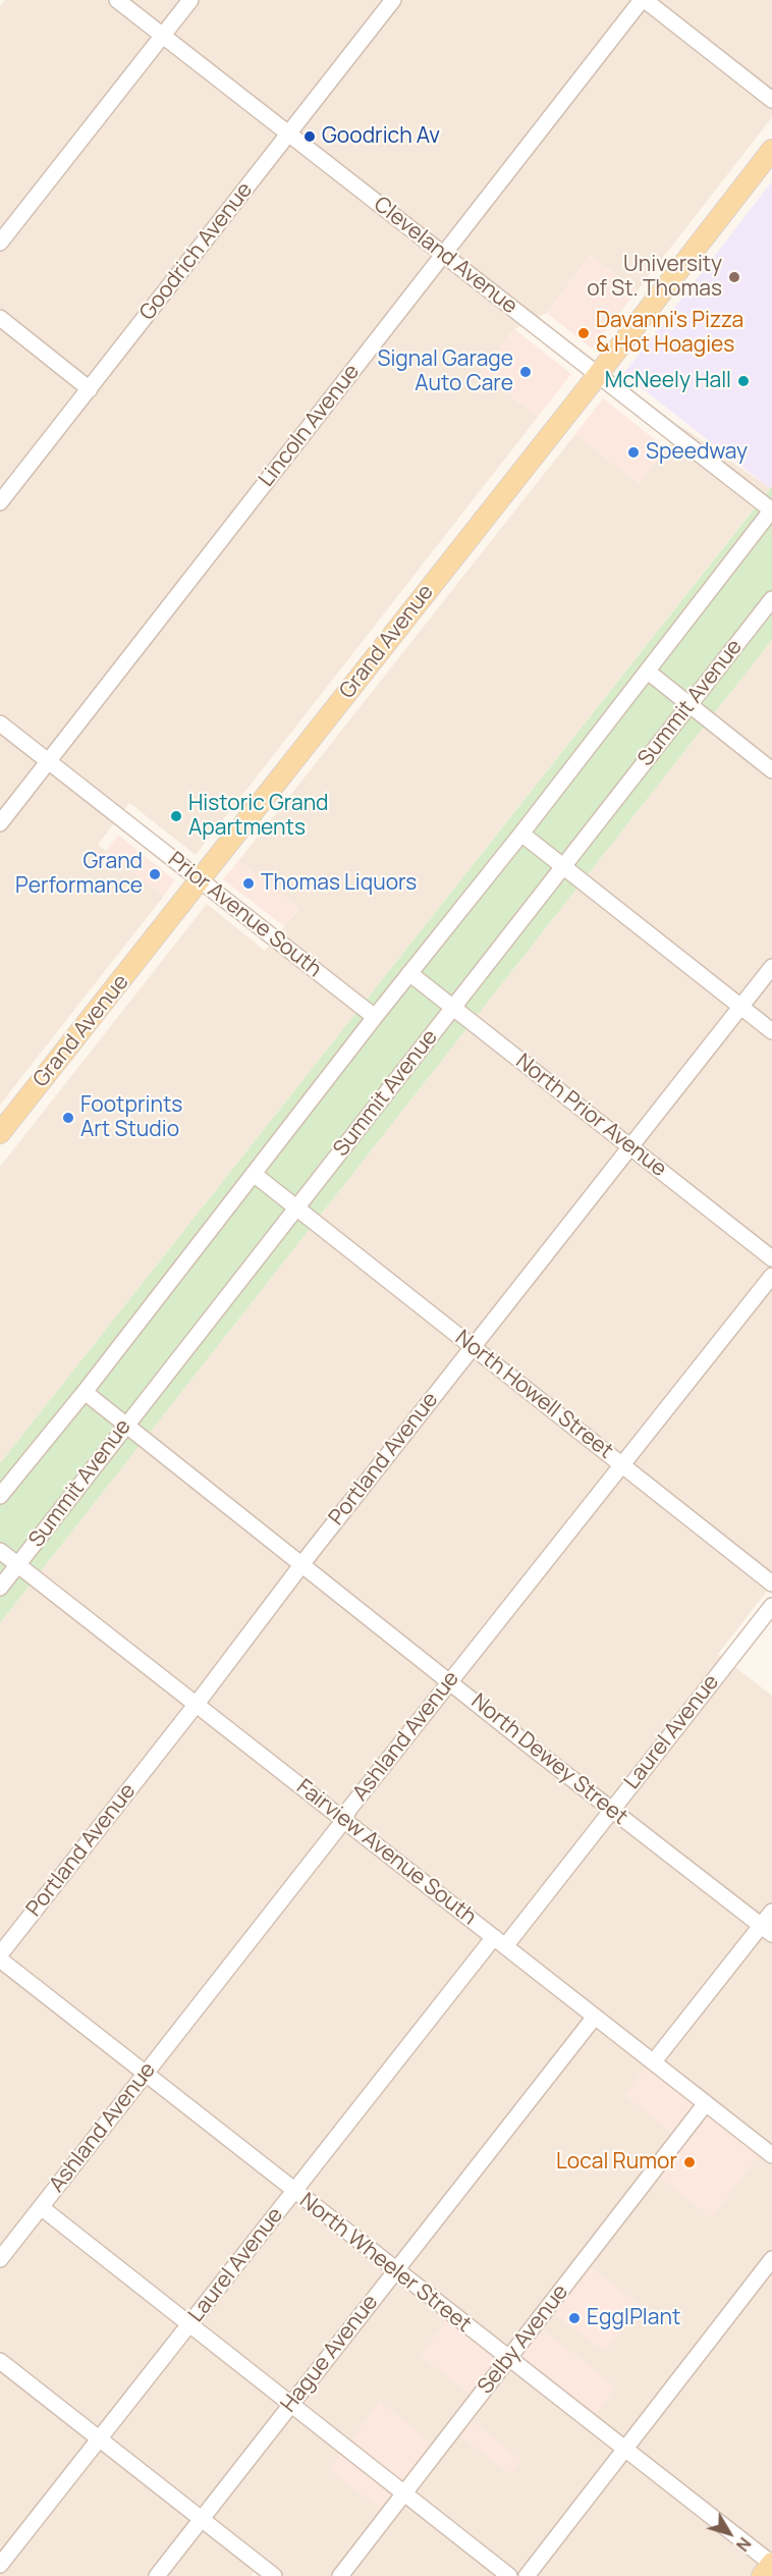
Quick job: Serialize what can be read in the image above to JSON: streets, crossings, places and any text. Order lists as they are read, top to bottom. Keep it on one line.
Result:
{"streets":{"main road":["Grand Avenue"],"street":["Goodrich Avenue","Cleveland Avenue","Lincoln Avenue","Summit Avenue","Prior Avenue South","North Prior Avenue","North Howell Street","Portland Avenue","Laurel Avenue","Ashland Avenue","North Dewey Street","Fairview Avenue South","North Wheeler Street","Selby Avenue","Hague Avenue"]},"crossings":[["Goodrich Avenue","Cleveland Avenue"],["Cleveland Avenue","Lincoln Avenue"],["Cleveland Avenue","Grand Avenue"],["Lincoln Avenue","Prior Avenue South"],["Grand Avenue","Prior Avenue South"],["Summit Avenue","North Prior Avenue"],["Summit Avenue","North Howell Street"],["Summit Avenue","North Dewey Street"],["Summit Avenue","Fairview Avenue South"],["North Prior Avenue","Portland Avenue"],["North Howell Street","Portland Avenue"],["North Howell Street","Ashland Avenue"],["Portland Avenue","North Dewey Street"],["Portland Avenue","Fairview Avenue South"],["Laurel Avenue","North Dewey Street"],["Laurel Avenue","Fairview Avenue South"],["Laurel Avenue","North Wheeler Street"],["Ashland Avenue","North Dewey Street"],["Ashland Avenue","Fairview Avenue South"],["Ashland Avenue","North Wheeler Street"],["Fairview Avenue South","Selby Avenue"],["Fairview Avenue South","Hague Avenue"],["North Wheeler Street","Selby Avenue"],["North Wheeler Street","Hague Avenue"]],"places":["Goodrich Av","University of St. Thomas","Davanni's Pizza & Hot Hoagies","Signal Garage Auto Care","McNeely Hall","Speedway","Historic Grand Apartments","Grand Performance","Thomas Liquors","Footprints Art Studio","Local Rumor","Egg|Plant"],"north":"bottom right"}
